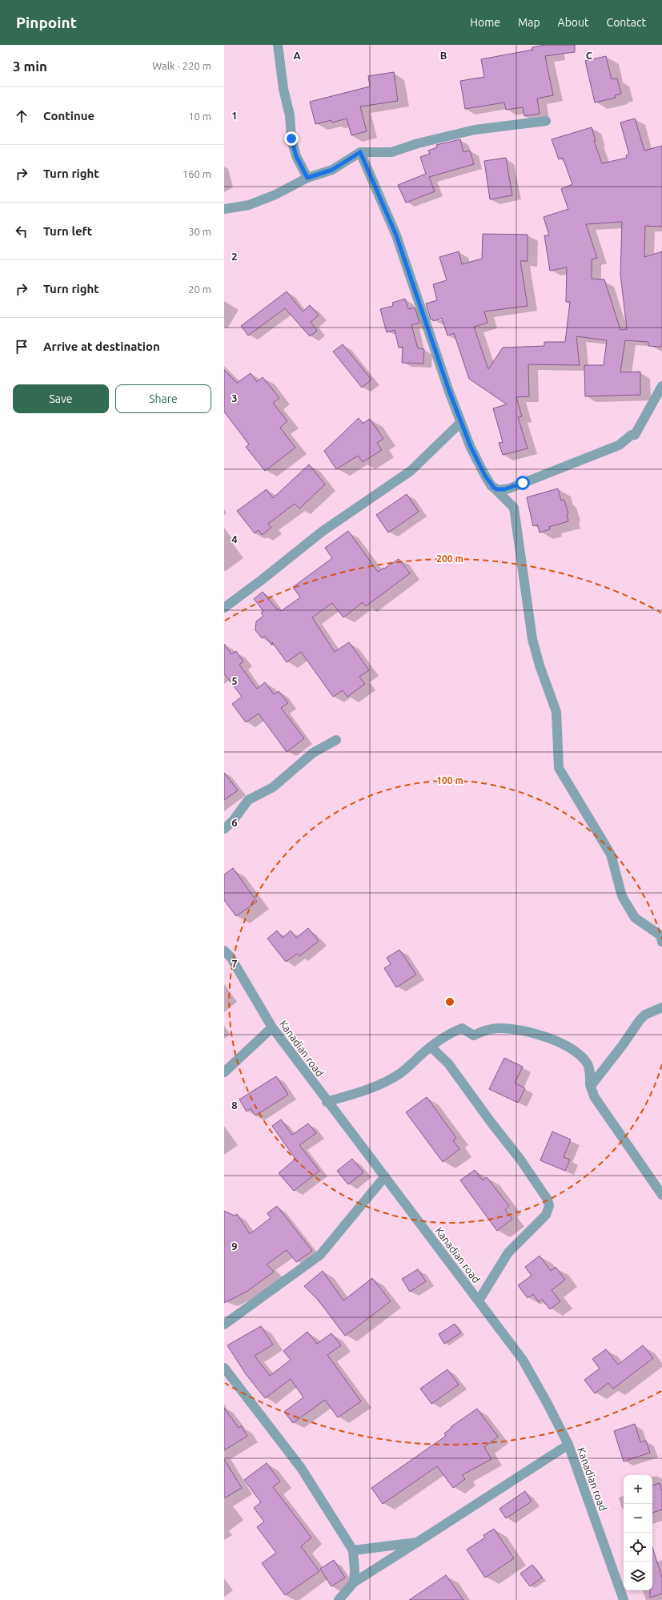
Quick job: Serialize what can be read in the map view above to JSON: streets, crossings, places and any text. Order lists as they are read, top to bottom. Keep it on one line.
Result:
{"streets":{"street":["Kanadian road"]},"page":{"header":"Pinpoint","nav":["Home","Map","About","Contact"],"heading":["3 min","Walk · 220 m"],"list":[["Continue","10 m"],["Turn right","160 m"],["Turn left","30 m"],["Turn right","20 m"],"Arrive at destination"],"buttons":["Save","Share"],"map_buttons":["+","−"]},"grid":{"columns":["A","B","C"],"rows":["1","2","3","4","5","6","7","8","9"]},"rings":["200 m","100 m"]}
